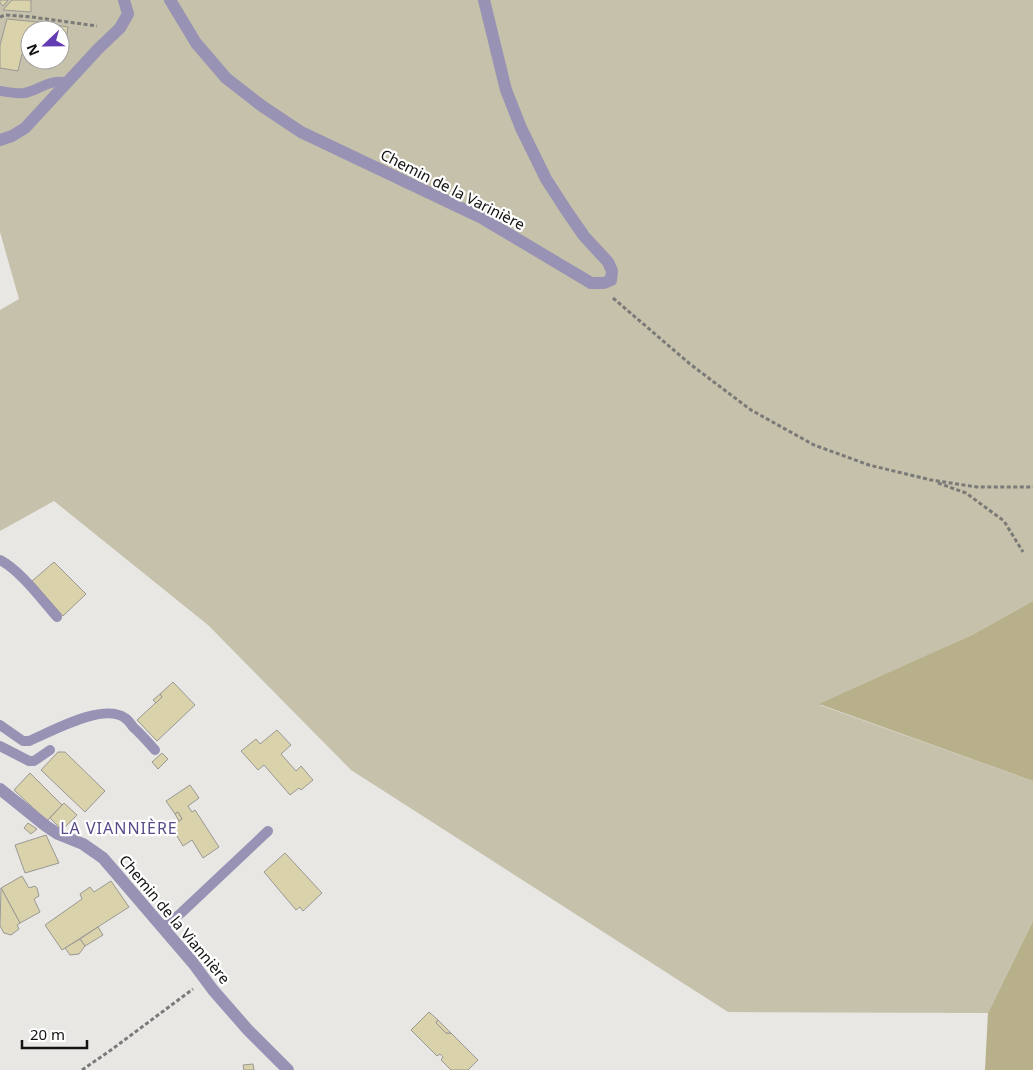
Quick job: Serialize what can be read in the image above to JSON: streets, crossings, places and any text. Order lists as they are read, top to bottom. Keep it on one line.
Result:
{"streets":{"street":["Chemin de la Varinière","Chemin de la Viannière"]},"districts":["LA VIANNIÈRE"],"scale_bar":"20 m","north":"left"}
